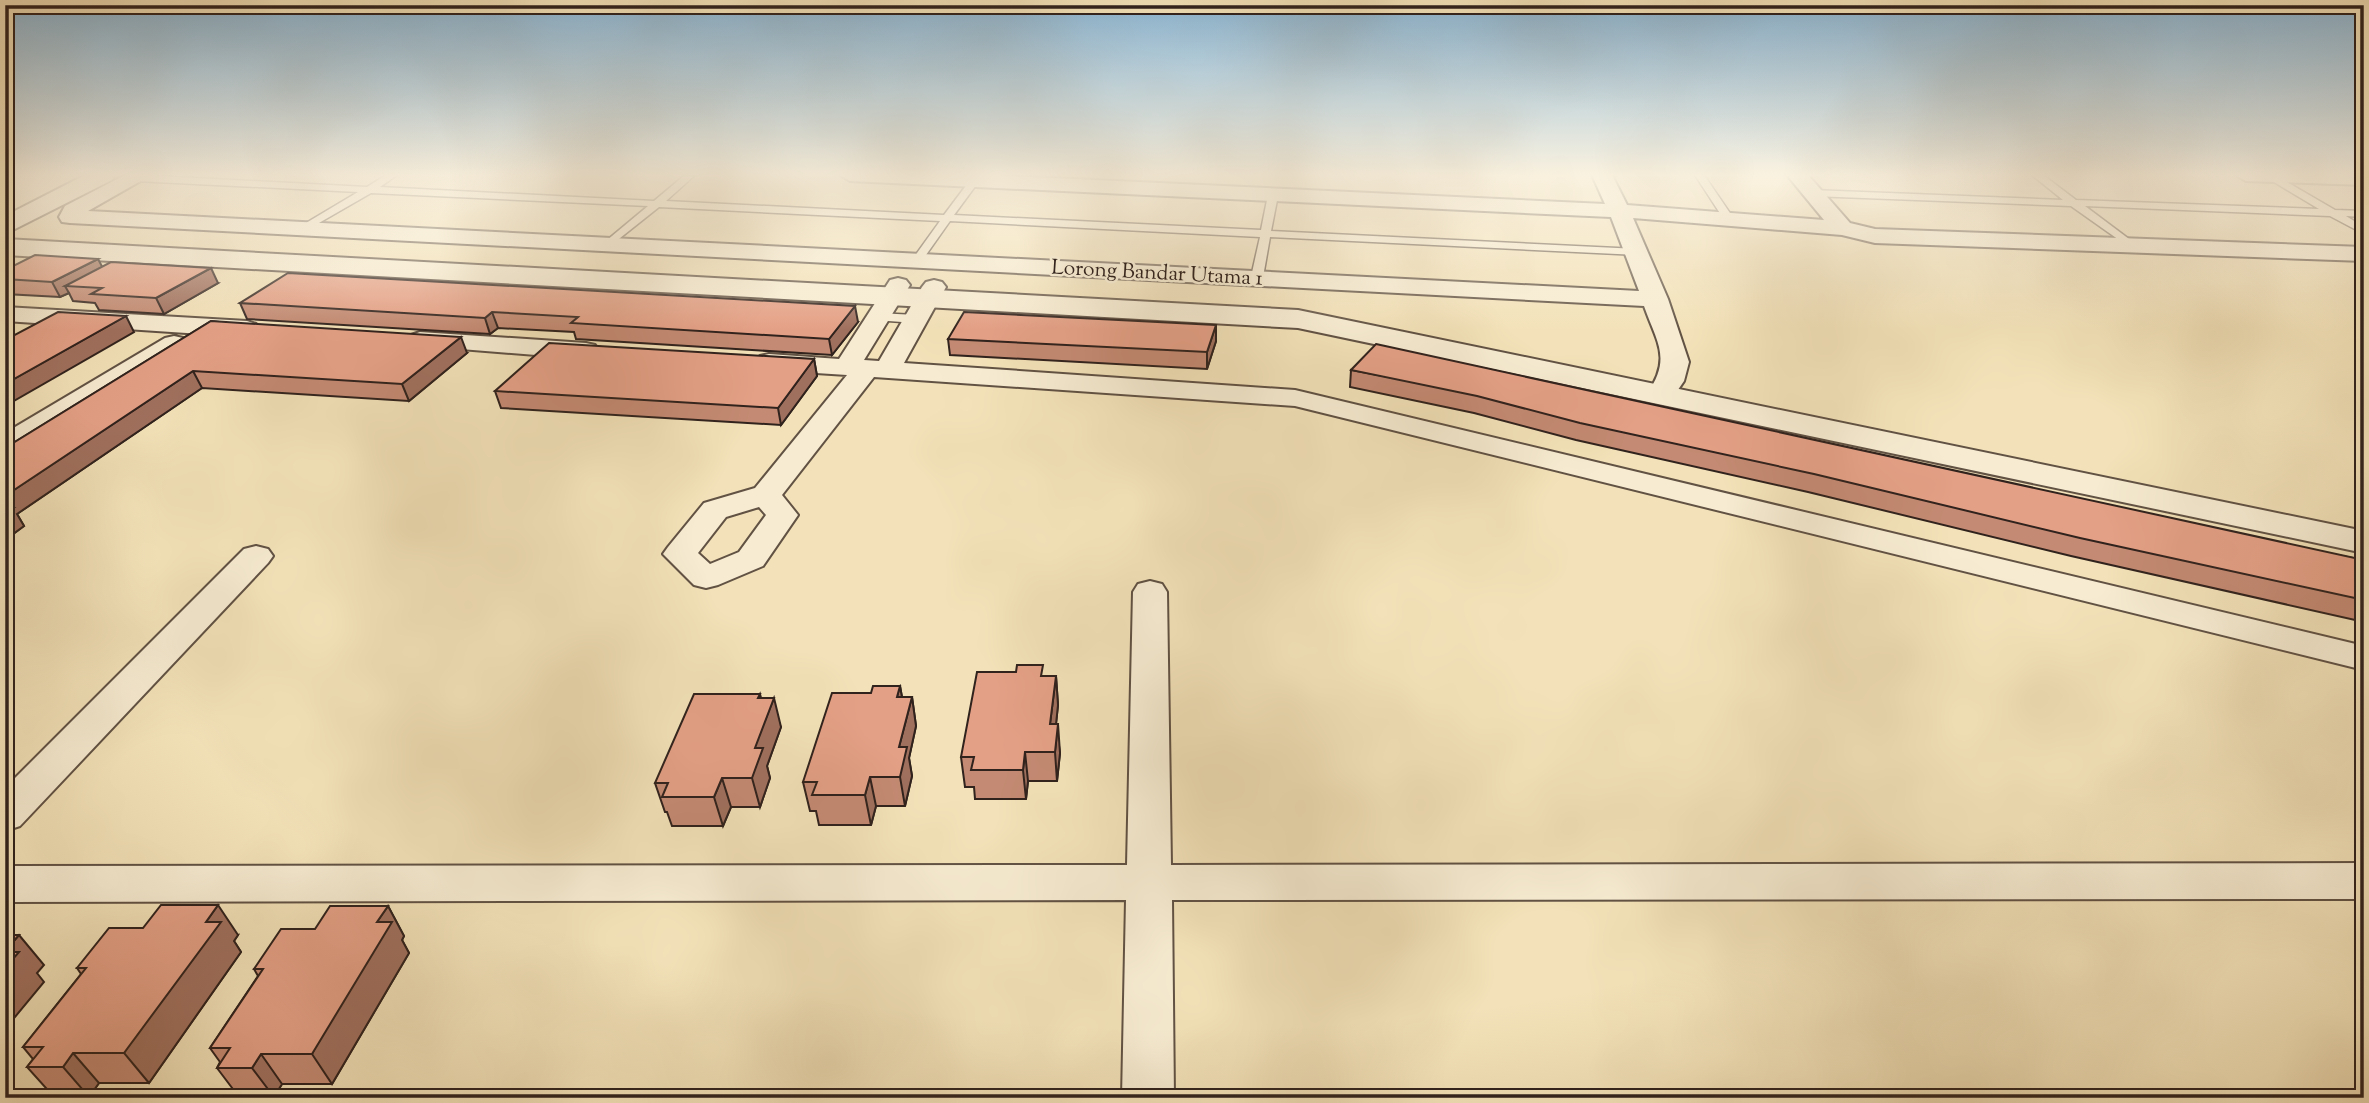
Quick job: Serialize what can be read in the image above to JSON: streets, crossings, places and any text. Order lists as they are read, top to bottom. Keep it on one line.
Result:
{"streets":{"street":["Lorong Bandar Utama 1"]}}
